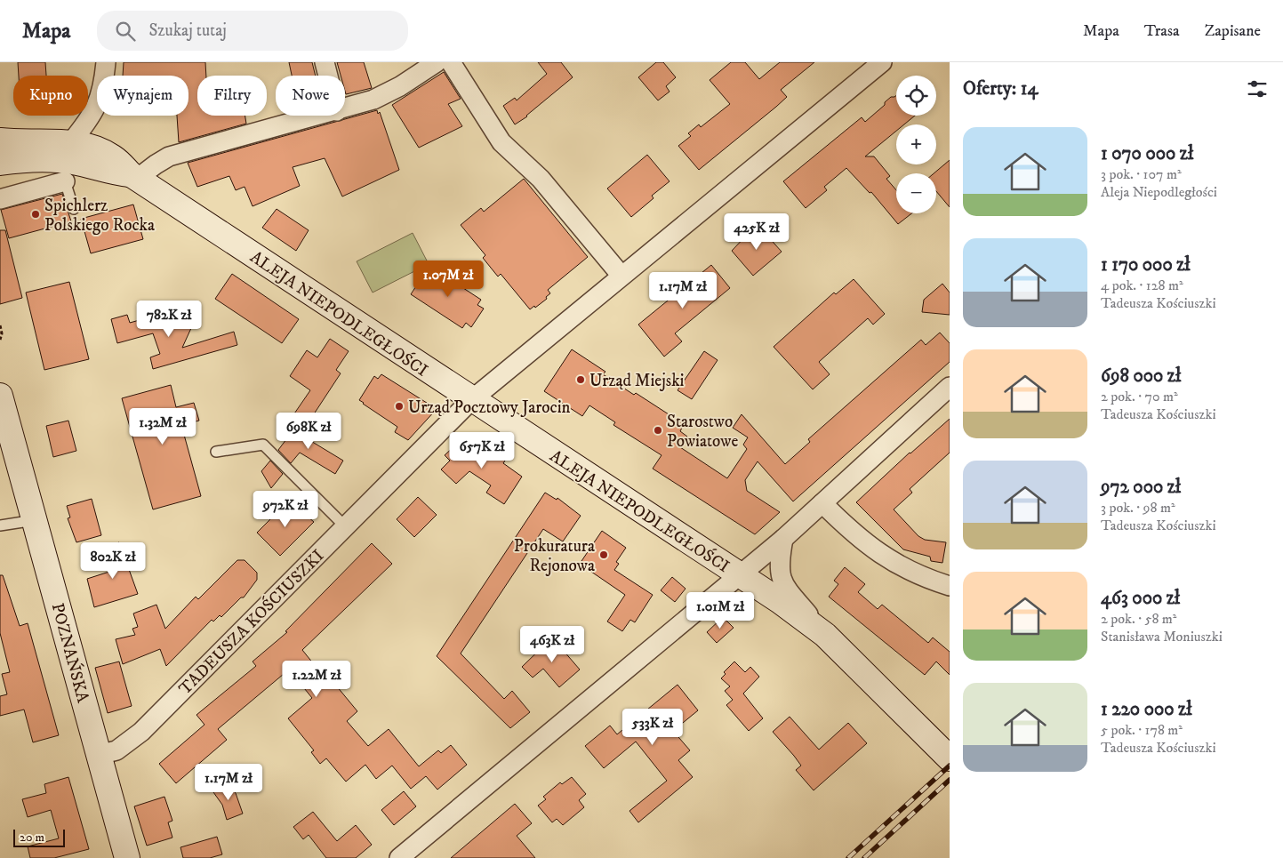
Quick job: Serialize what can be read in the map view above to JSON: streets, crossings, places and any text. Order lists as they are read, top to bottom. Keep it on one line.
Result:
{"streets":{"main road":["ALEJA NIEPODLEGŁOŚCI","POZNAŃSKA"],"street":["TADEUSZA KOŚCIUSZKI"]},"crossings":[["ALEJA NIEPODLEGŁOŚCI","TADEUSZA KOŚCIUSZKI"],["TADEUSZA KOŚCIUSZKI","POZNAŃSKA"]],"places":["Spichlerz Polskiego Rocka","Urząd Miejski","Urząd Pocztowy Jarocin","Starostwo Powiatowe","Prokuratura Rejonowa"],"scale_bar":"20 m","page":{"header":"Mapa","search":"Szukaj tutaj","nav":["Mapa","Trasa","Zapisane"],"heading":"Oferty: 14","map_buttons":["+","−"],"chip":["Kupno","Wynajem","Filtry","Nowe"],"list":[{"name":"1 070 000 zł","note":"3 pok. · 107 m² · Aleja Niepodległości"},{"name":"1 170 000 zł","note":"4 pok. · 128 m² · Tadeusza Kościuszki"},{"name":"698 000 zł","note":"2 pok. · 70 m² · Tadeusza Kościuszki"},{"name":"972 000 zł","note":"3 pok. · 98 m² · Tadeusza Kościuszki"},{"name":"463 000 zł","note":"2 pok. · 58 m² · Stanisława Moniuszki"},{"name":"1 220 000 zł","note":"5 pok. · 178 m² · Tadeusza Kościuszki"}],"price":["425K zł","1.07M zł","1.17M zł","782K zł","1.32M zł","698K zł","657K zł","972K zł","802K zł","1.01M zł","463K zł","1.22M zł","533K zł","1.17M zł"],"scale":"20 m"}}
